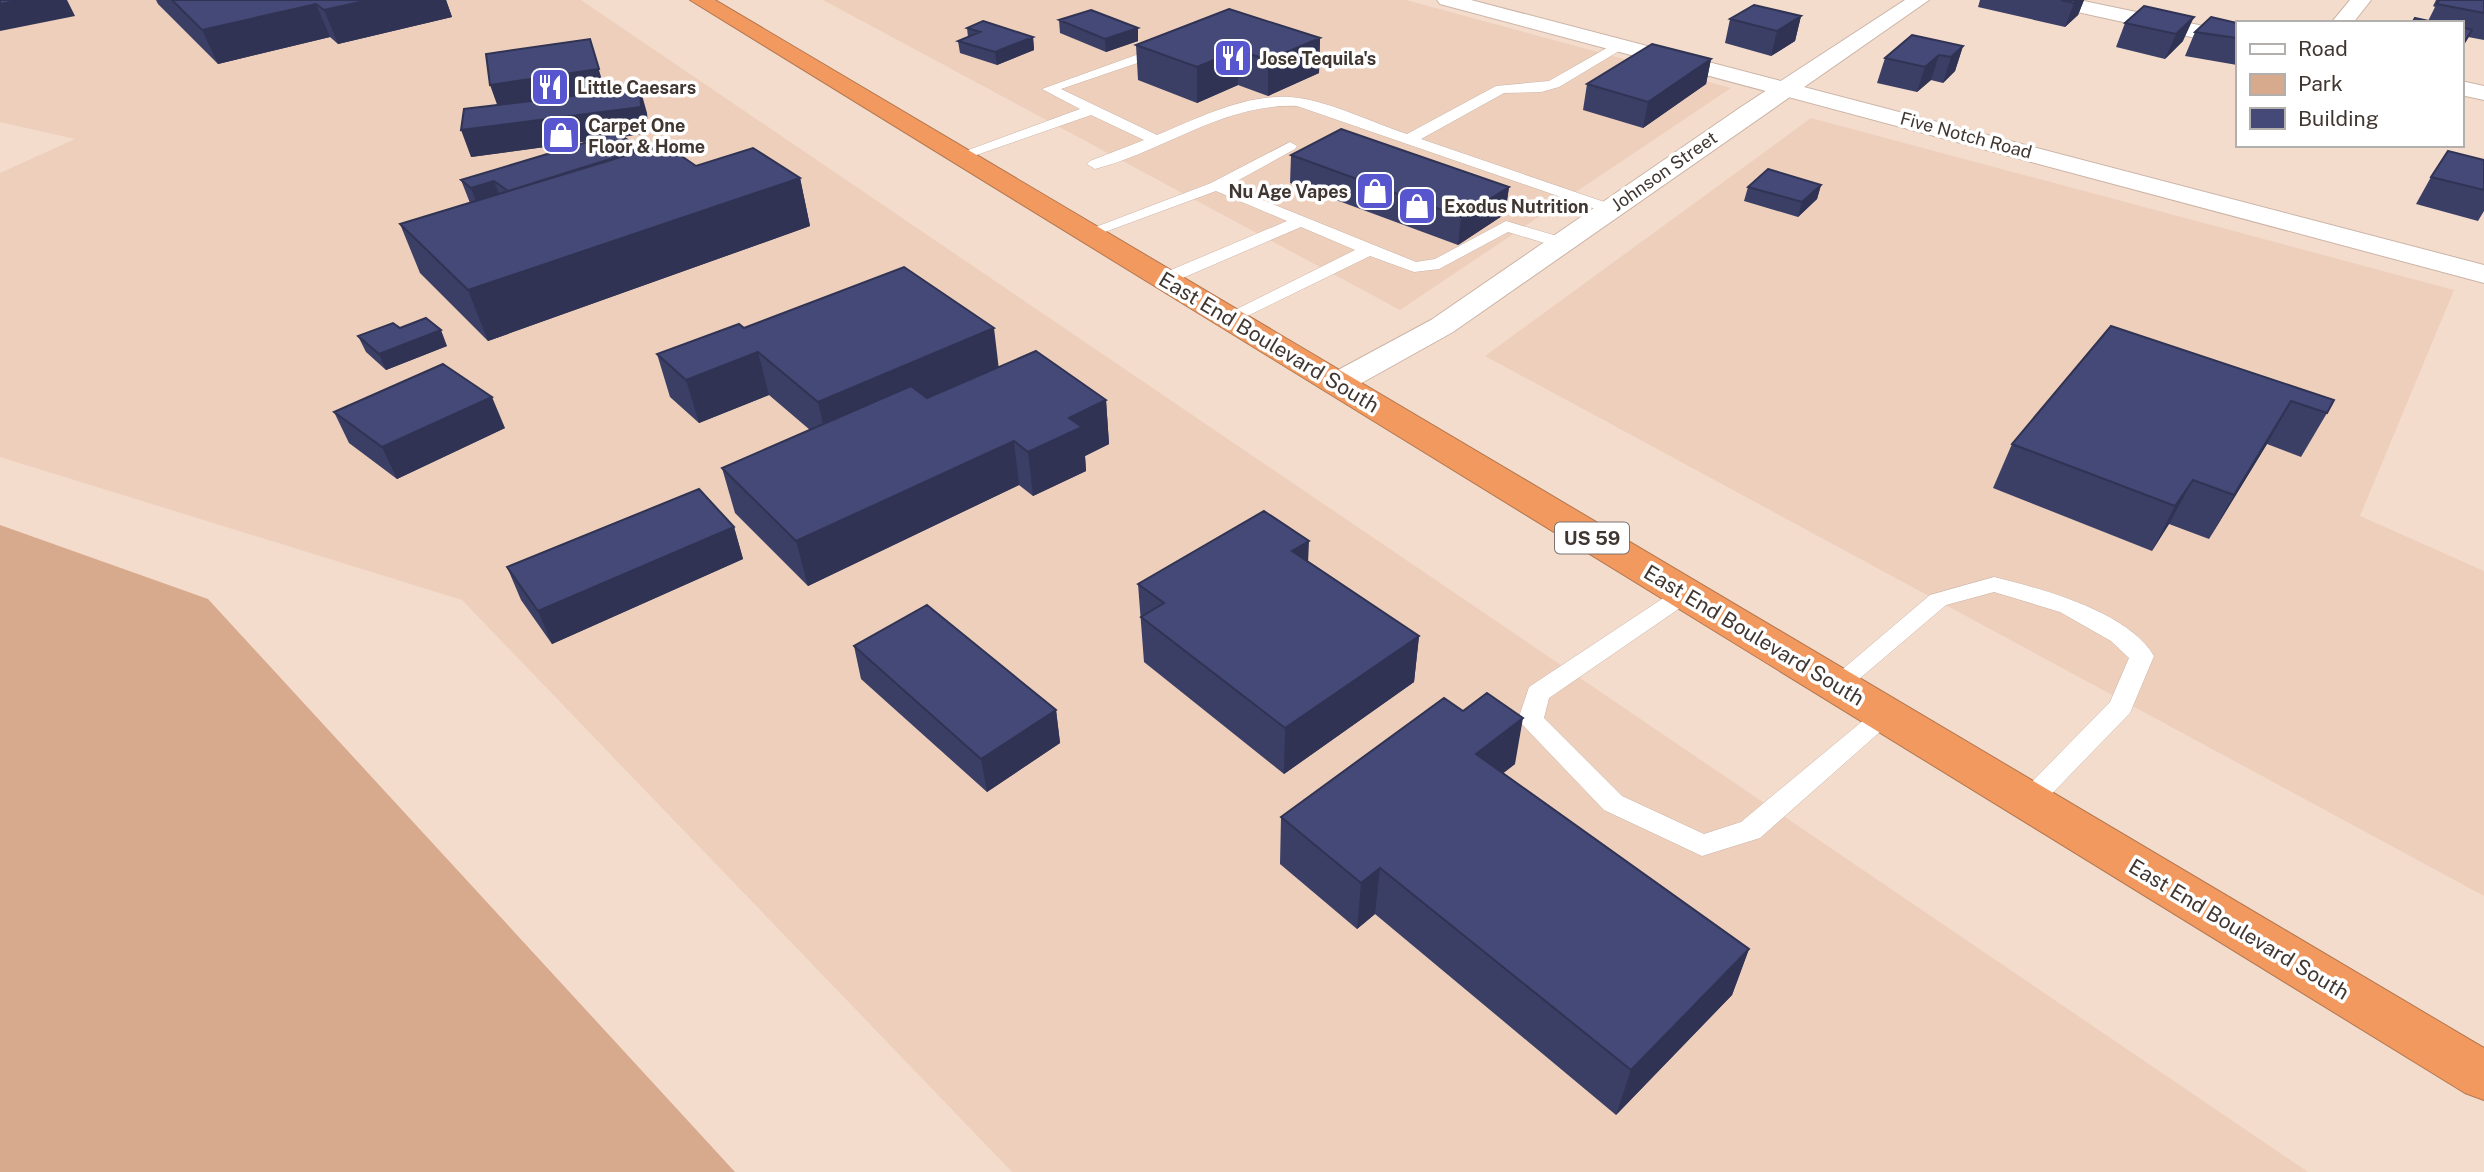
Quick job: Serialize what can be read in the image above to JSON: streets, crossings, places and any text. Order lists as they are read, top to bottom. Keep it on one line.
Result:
{"streets":{"highway":["East End Boulevard South","US 59"],"street":["Five Notch Road","Johnson Street"]},"crossings":[["Five Notch Road","Johnson Street"],["Johnson Street","East End Boulevard South"]],"places":{"restaurant":["Jose Tequila's","Little Caesars"],"shop":["Carpet One Floor & Home","Nu Age Vapes","Exodus Nutrition"]},"legend":["Road","Park","Building"]}
